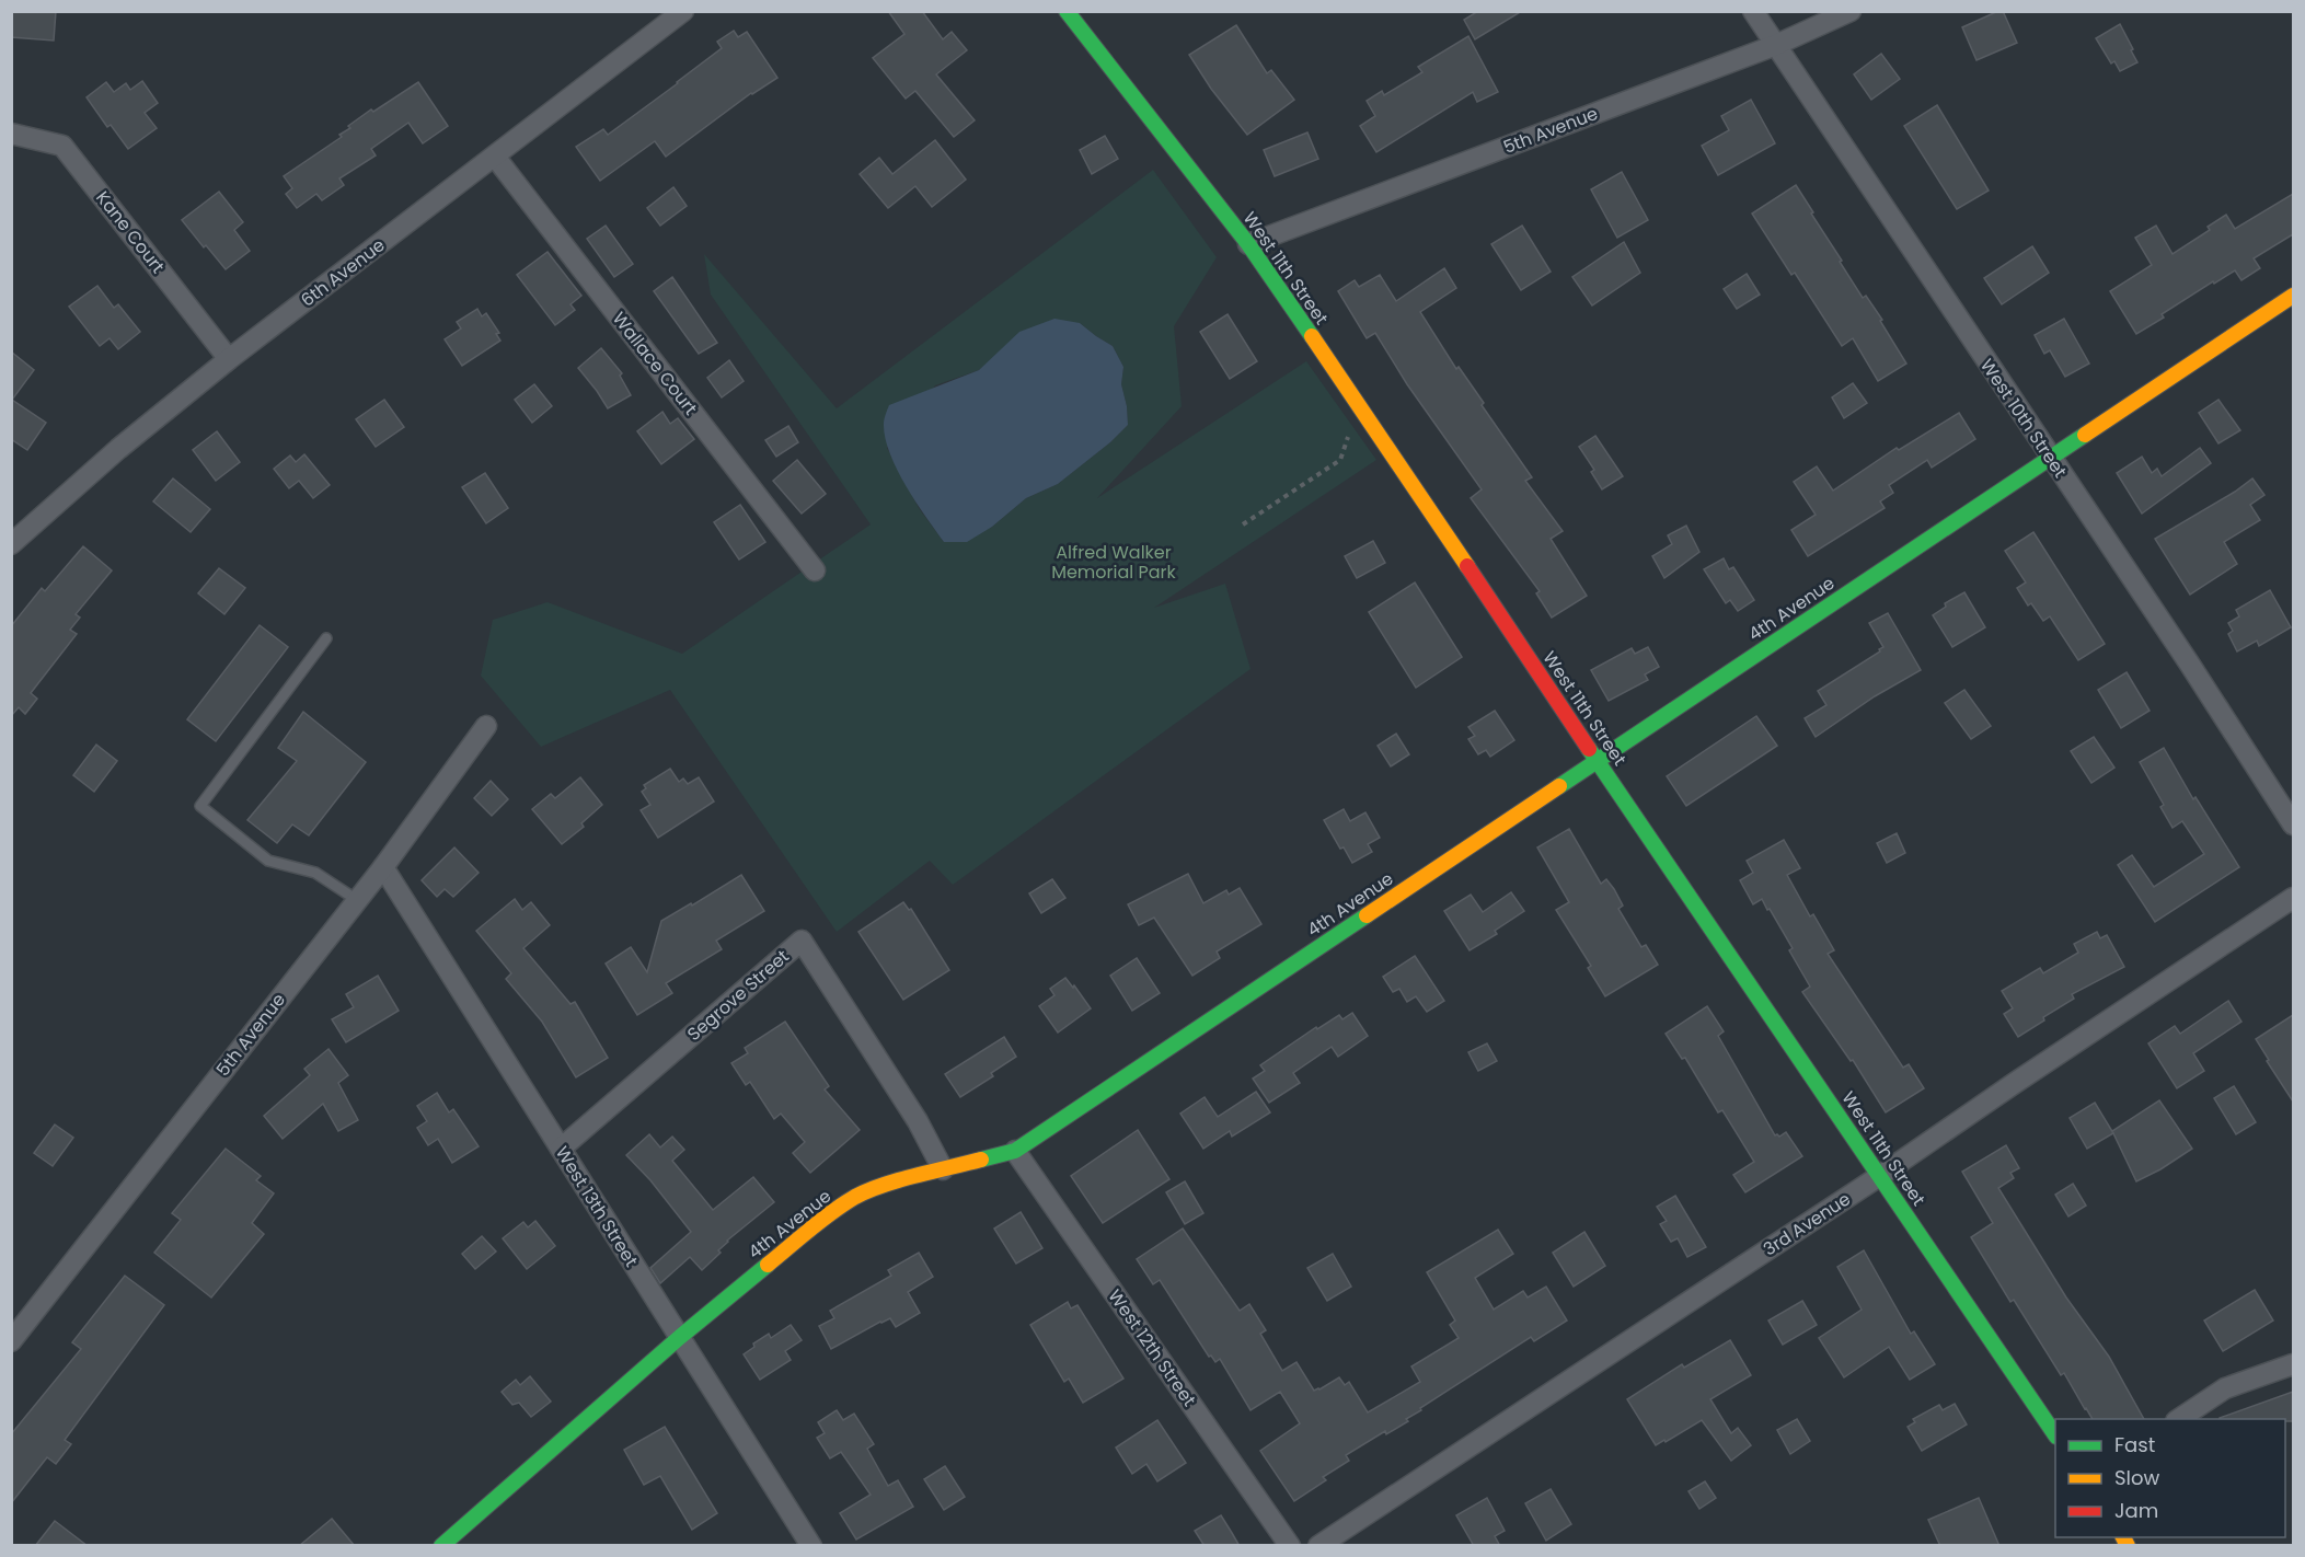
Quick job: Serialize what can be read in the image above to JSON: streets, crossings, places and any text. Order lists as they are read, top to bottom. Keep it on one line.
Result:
{"streets":{"street":["5th Avenue","Kane Court","West 11th Street","6th Avenue","Wallace Court","West 10th Street","4th Avenue","Segrove Street","West 13th Street","3rd Avenue","West 12th Street"]},"crossings":[["5th Avenue","West 11th Street"],["5th Avenue","West 10th Street"],["5th Avenue","West 13th Street"],["Kane Court","6th Avenue"],["West 11th Street","4th Avenue"],["West 11th Street","3rd Avenue"],["6th Avenue","Wallace Court"],["West 10th Street","4th Avenue"],["4th Avenue","Segrove Street"],["4th Avenue","West 13th Street"],["4th Avenue","West 12th Street"],["Segrove Street","West 13th Street"]],"parks":["Alfred Walker Memorial Park"],"legend":["Fast","Slow","Jam"]}
